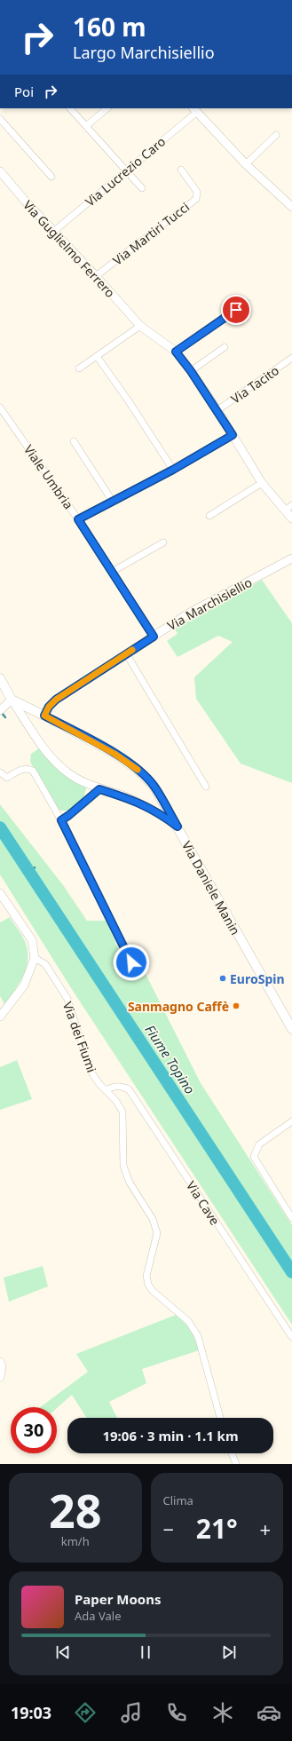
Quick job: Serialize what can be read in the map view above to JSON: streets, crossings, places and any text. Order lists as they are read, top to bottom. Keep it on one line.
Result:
{"streets":{"main road":["Via Daniele Manin"],"street":["Via Lucrezio Caro","Via Martiri Tucci","Via Guglielmo Ferrero","Via Tacito","Viale Umbria","Via Marchisiellio","Via dei Fiumi","Via Cave"]},"crossings":[["Via Lucrezio Caro","Via Guglielmo Ferrero"],["Via Martiri Tucci","Via Guglielmo Ferrero"],["Via Guglielmo Ferrero","Via Tacito"],["Viale Umbria","Via Marchisiellio"],["Via Marchisiellio","Via Daniele Manin"],["Via dei Fiumi","Via Cave"]],"water":["Fiume Topino"],"places":["EuroSpin","Sanmagno Caffè"],"page":{"turn":["160 m","Largo Marchisiellio"],"then":"Poi","limit":"30","trip":"19:06 · 3 min · 1.1 km","tile":[["28","km/h"],"Clima"],"heat":["−","21°","+"],"song":["Paper Moons","Ada Vale"],"tabs":"19:03"}}
